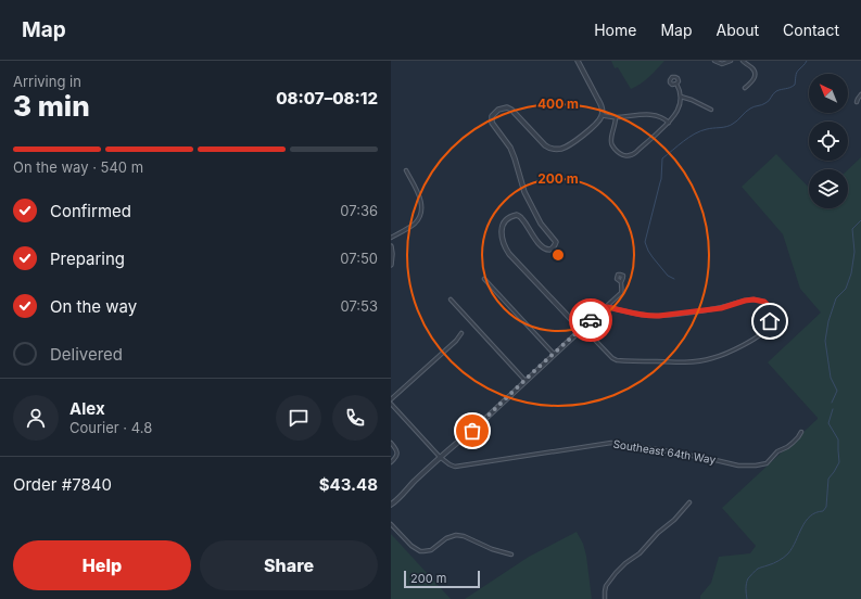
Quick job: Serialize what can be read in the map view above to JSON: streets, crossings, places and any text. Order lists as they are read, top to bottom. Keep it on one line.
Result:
{"streets":{"street":["Southeast 64th Way"]},"scale_bar":"200 m","north":"top left","page":{"header":"Map","nav":["Home","Map","About","Contact"],"heading":["3 min","Arriving in","08:07–08:12"],"panel":["Alex","Courier · 4.8","Order #7840","$43.48"],"bar":"On the way · 540 m","list":[["Confirmed","07:36"],["Preparing","07:50"],["On the way","07:53"],"Delivered"],"buttons":["Help","Share"],"scale":"200 m"},"rings":["400 m","200 m"]}
